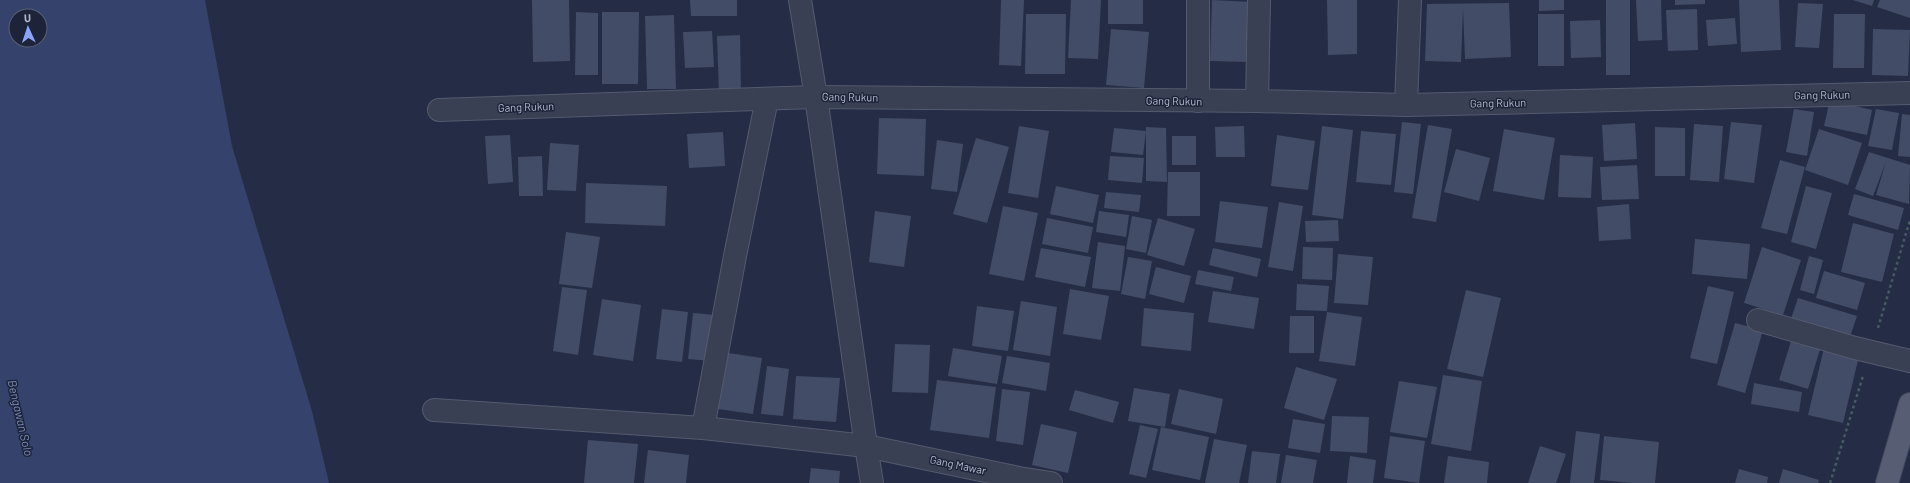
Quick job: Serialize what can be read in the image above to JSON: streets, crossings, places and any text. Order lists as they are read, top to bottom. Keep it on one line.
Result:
{"streets":{"street":["Gang Rukun","Gang Mawar"]},"water":["Bengawan Solo"],"north":"top"}
